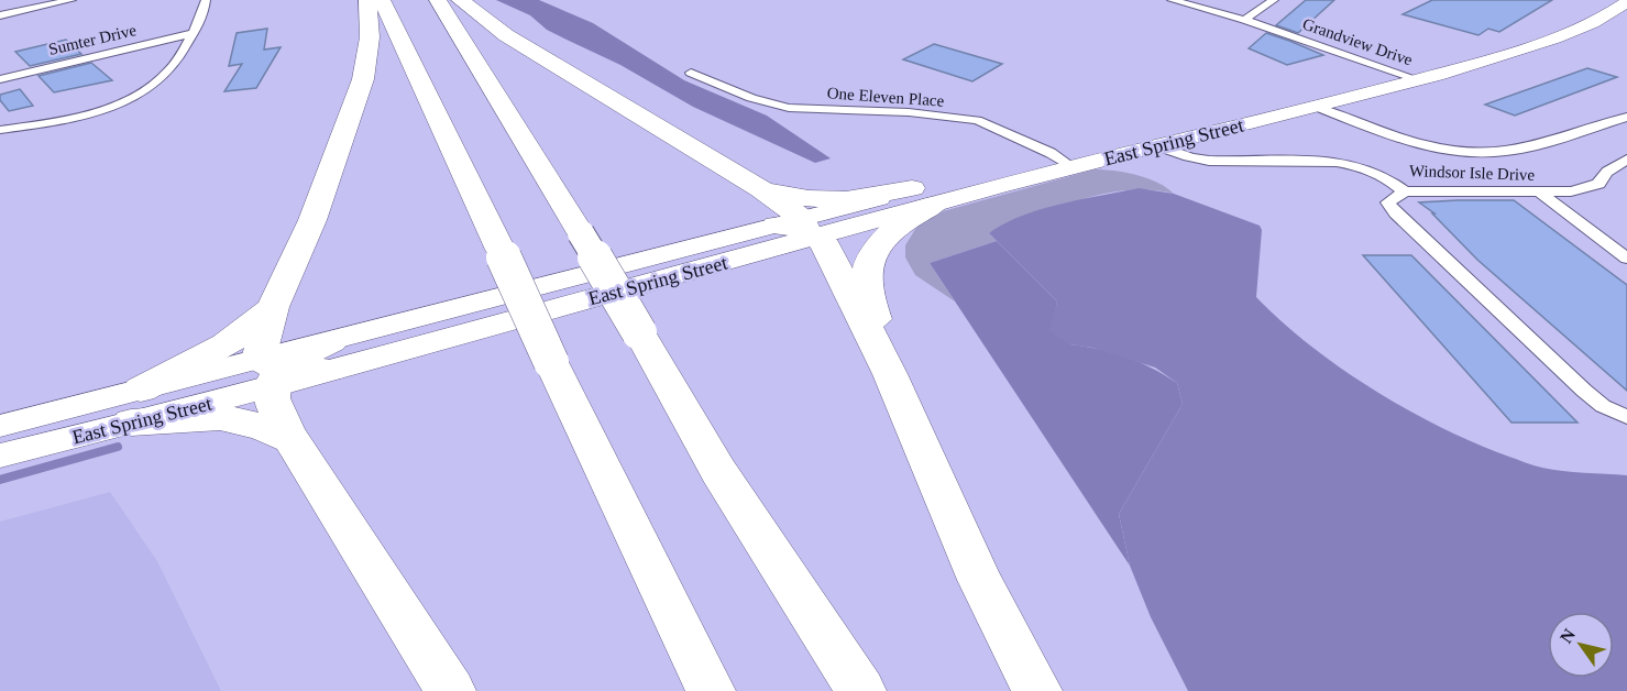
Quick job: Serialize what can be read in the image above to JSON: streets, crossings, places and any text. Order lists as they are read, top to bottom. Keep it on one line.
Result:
{"streets":{"main road":["East Spring Street"],"street":["Sumter Drive","Grandview Drive","One Eleven Place","Windsor Isle Drive"]},"crossings":[["Grandview Drive","East Spring Street"],["One Eleven Place","East Spring Street"],["East Spring Street","Windsor Isle Drive"]],"north":"top left"}
